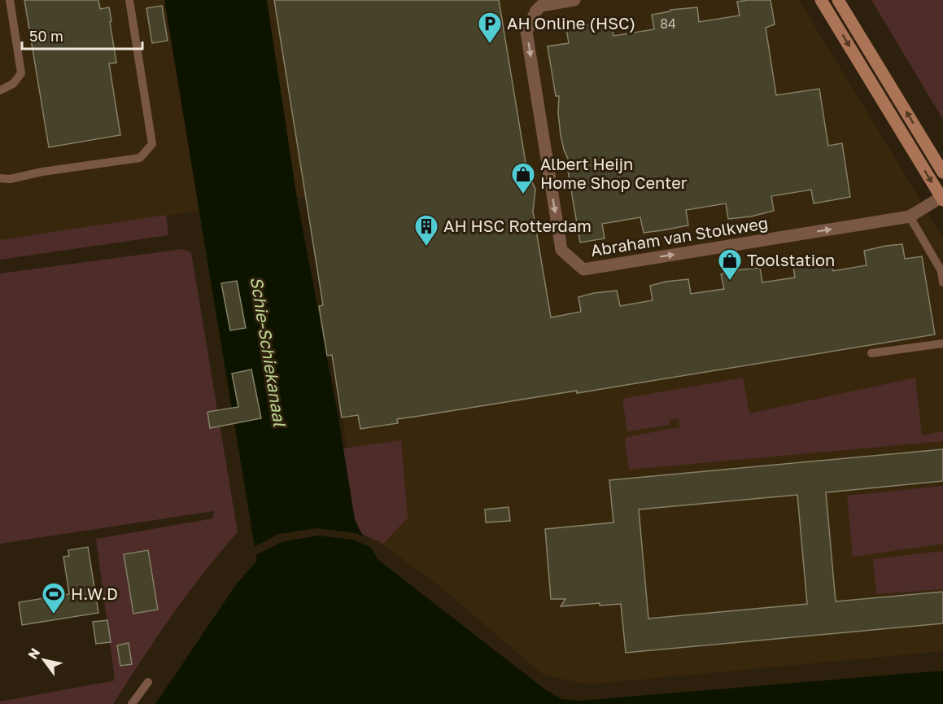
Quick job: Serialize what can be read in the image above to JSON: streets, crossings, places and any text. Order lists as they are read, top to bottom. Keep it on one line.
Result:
{"streets":{"street":["Abraham van Stolkweg"]},"water":["Schie-Schiekanaal"],"places":{"parking":["AH Online (HSC)"],"shop":["Albert Heijn Home Shop Center","Toolstation"],"building":["AH HSC Rotterdam"],"sports":["H.W.D"]},"house_numbers":["84"],"scale_bar":"50 m","north":"top left"}
